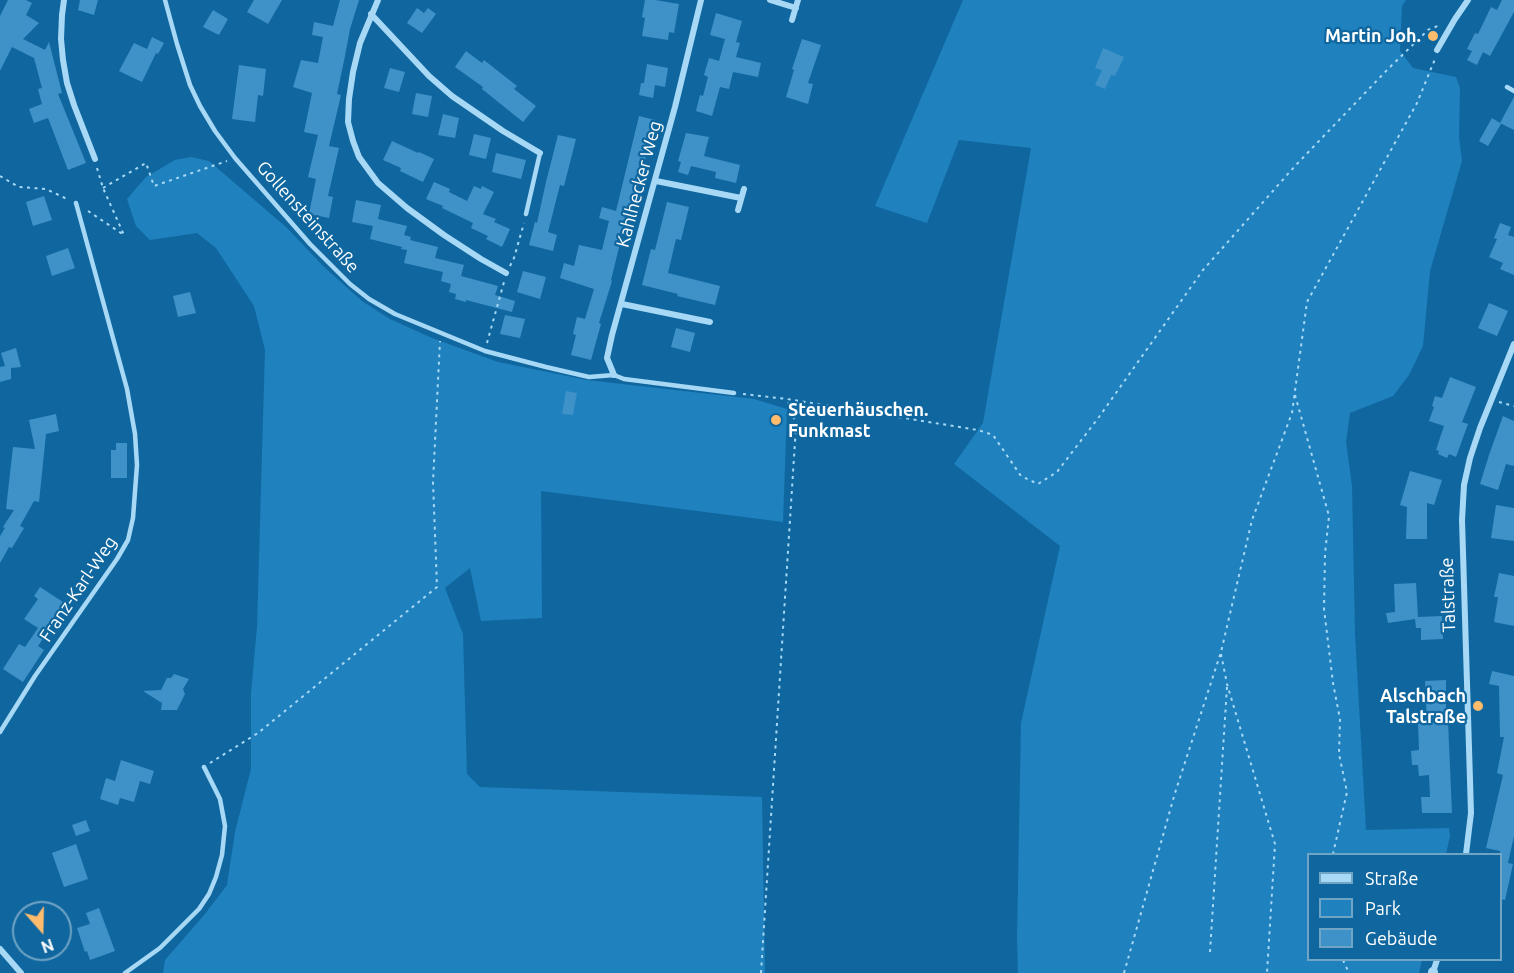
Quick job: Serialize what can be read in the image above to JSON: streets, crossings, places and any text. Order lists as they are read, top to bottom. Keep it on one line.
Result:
{"streets":{"street":["Kahlhecker Weg","Talstraße"],"lane":["Gollensteinstraße","Franz-Karl-Weg"]},"crossings":[["Kahlhecker Weg","Gollensteinstraße"]],"places":["Martin Joh.","Steuerhäuschen. Funkmast","Alschbach Talstraße"],"legend":["Straße","Park","Gebäude"],"north":"bottom"}
